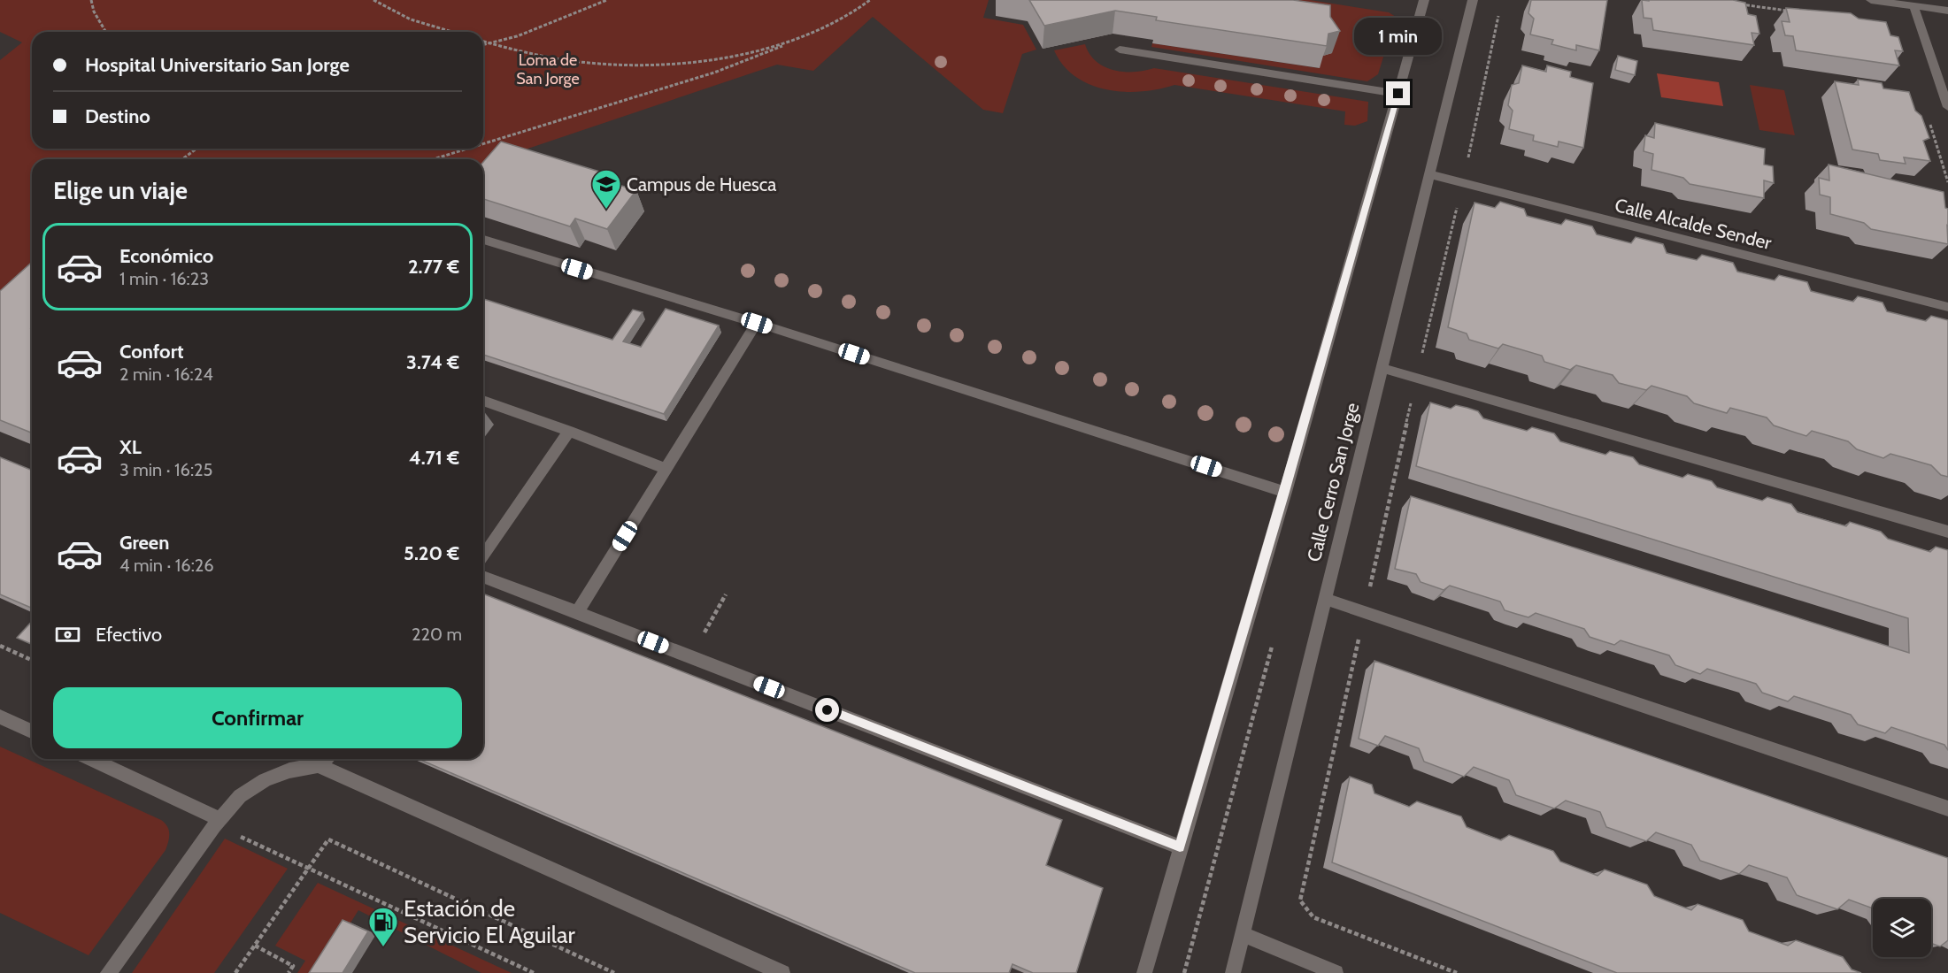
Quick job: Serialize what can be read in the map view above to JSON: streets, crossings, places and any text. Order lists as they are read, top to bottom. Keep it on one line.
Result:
{"streets":{"street":["Calle Alcalde Sender","Calle Cerro San Jorge"]},"crossings":[["Calle Alcalde Sender","Calle Cerro San Jorge"]],"parks":["Loma de San Jorge"],"places":{"school or university":["Campus de Huesca"],"fuel station":["Estación de Servicio El Aguilar"]},"page":{"bubble":"1 min","banner":["Hospital Universitario San Jorge","Destino"],"heading":"Elige un viaje","list":[{"name":"Económico","note":"1 min · 16:23","value":"2.77 €"},{"name":"Confort","note":"2 min · 16:24","value":"3.74 €"},{"name":"XL","note":"3 min · 16:25","value":"4.71 €"},{"name":"Green","note":"4 min · 16:26","value":"5.20 €"}],"pay":["Efectivo","220 m"],"buttons":"Confirmar"}}
